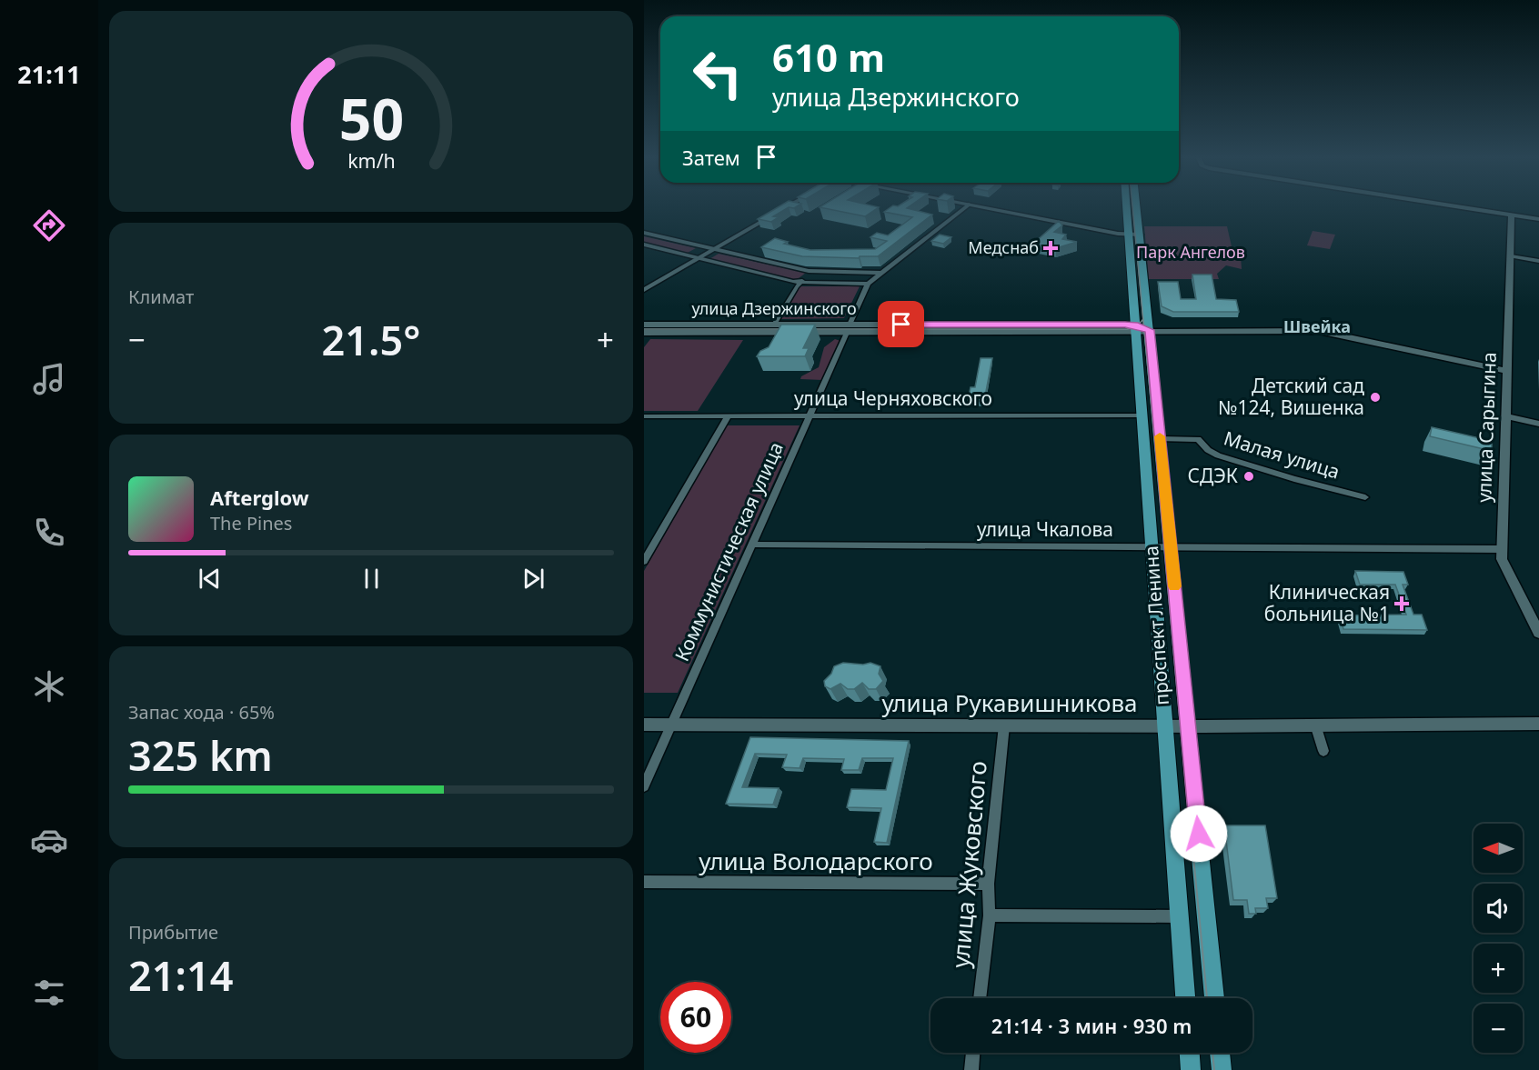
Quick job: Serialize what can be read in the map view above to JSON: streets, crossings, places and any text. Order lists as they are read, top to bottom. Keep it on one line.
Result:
{"streets":{"main road":["проспект Ленина"],"street":["улица Дзержинского","улица Черняховского","улица Сарыгина","Малая улица","улица Чкалова","Коммунистическая улица","улица Рукавишникова","улица Володарского","улица Жуковского"]},"crossings":[["улица Дзержинского","улица Сарыгина"],["улица Дзержинского","Коммунистическая улица"],["улица Дзержинского","проспект Ленина"],["улица Черняховского","Коммунистическая улица"],["улица Черняховского","проспект Ленина"],["улица Сарыгина","улица Чкалова"],["Малая улица","проспект Ленина"],["улица Чкалова","Коммунистическая улица"],["улица Чкалова","проспект Ленина"],["Коммунистическая улица","улица Рукавишникова"],["проспект Ленина","улица Рукавишникова"],["улица Рукавишникова","улица Жуковского"],["улица Володарского","улица Жуковского"]],"districts":["Швейка"],"parks":["Парк Ангелов"],"places":{"health":["Медснаб","Клиническая больница №1"],"other":["Детский сад №124, Вишенка","СДЭК"]},"north":"left","page":{"tabs":"21:11","turn":["610 m","улица Дзержинского"],"then":"Затем","tile":["Климат",["Запас хода · 65%","325 km"],["Прибытие","21:14"]],"heat":["−","21.5°","+"],"song":["Afterglow","The Pines"],"map_buttons":["+","−"],"limit":"60","trip":"21:14 · 3 мин · 930 m","gauge":["50","km/h"]}}
